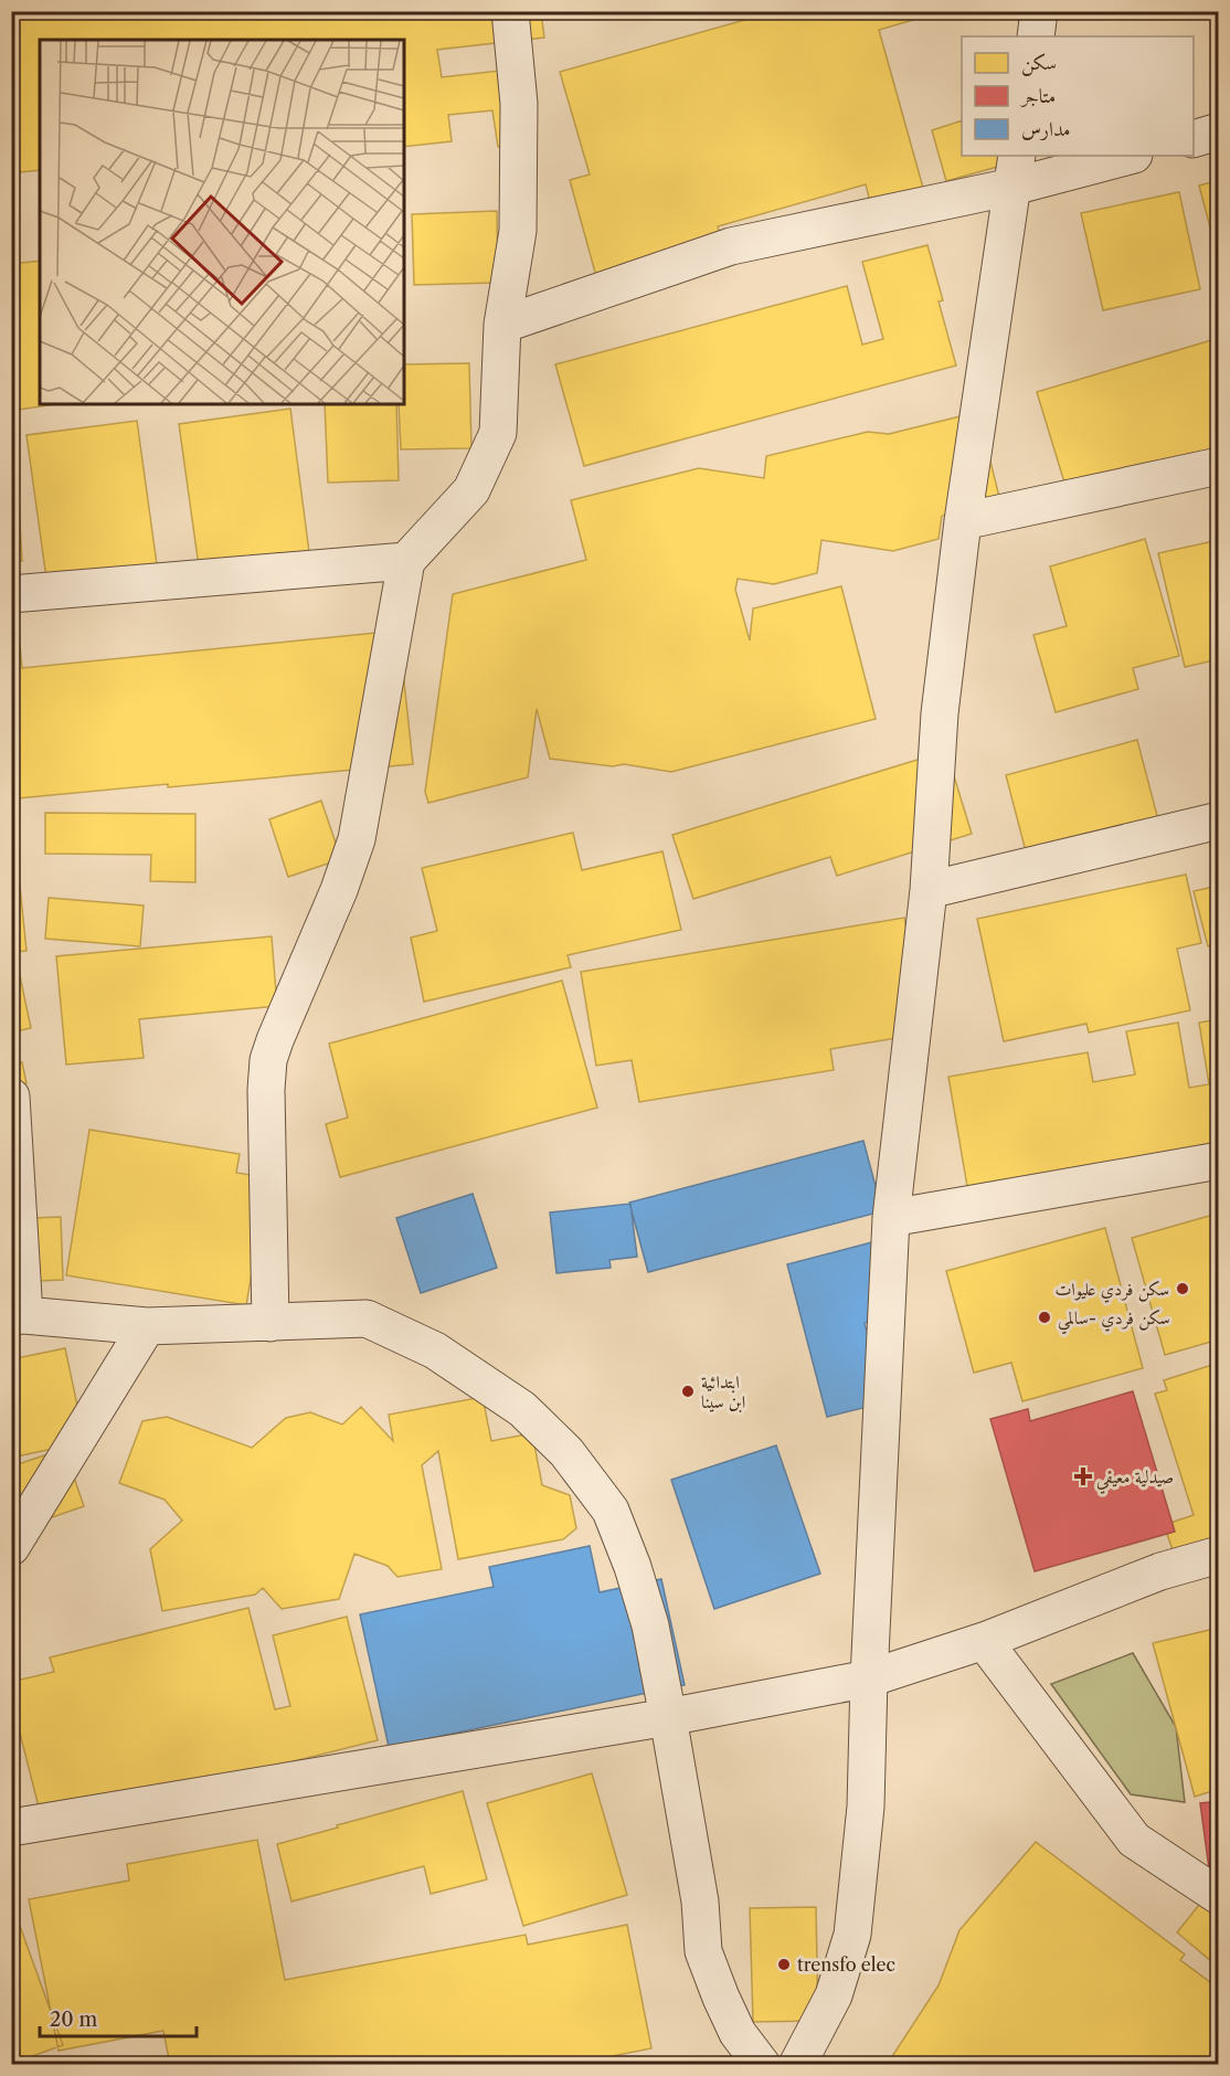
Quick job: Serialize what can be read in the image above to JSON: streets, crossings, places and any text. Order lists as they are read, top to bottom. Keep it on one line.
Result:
{"places":{"other":["سكن فردي عليوات","سكن فردي -سالمي","ابتدائية ابن سينا","trensfo elec"],"health":["صيدلية معيفي"]},"legend":["سكن","متاجر","مدارس"],"scale_bar":"20 m"}
